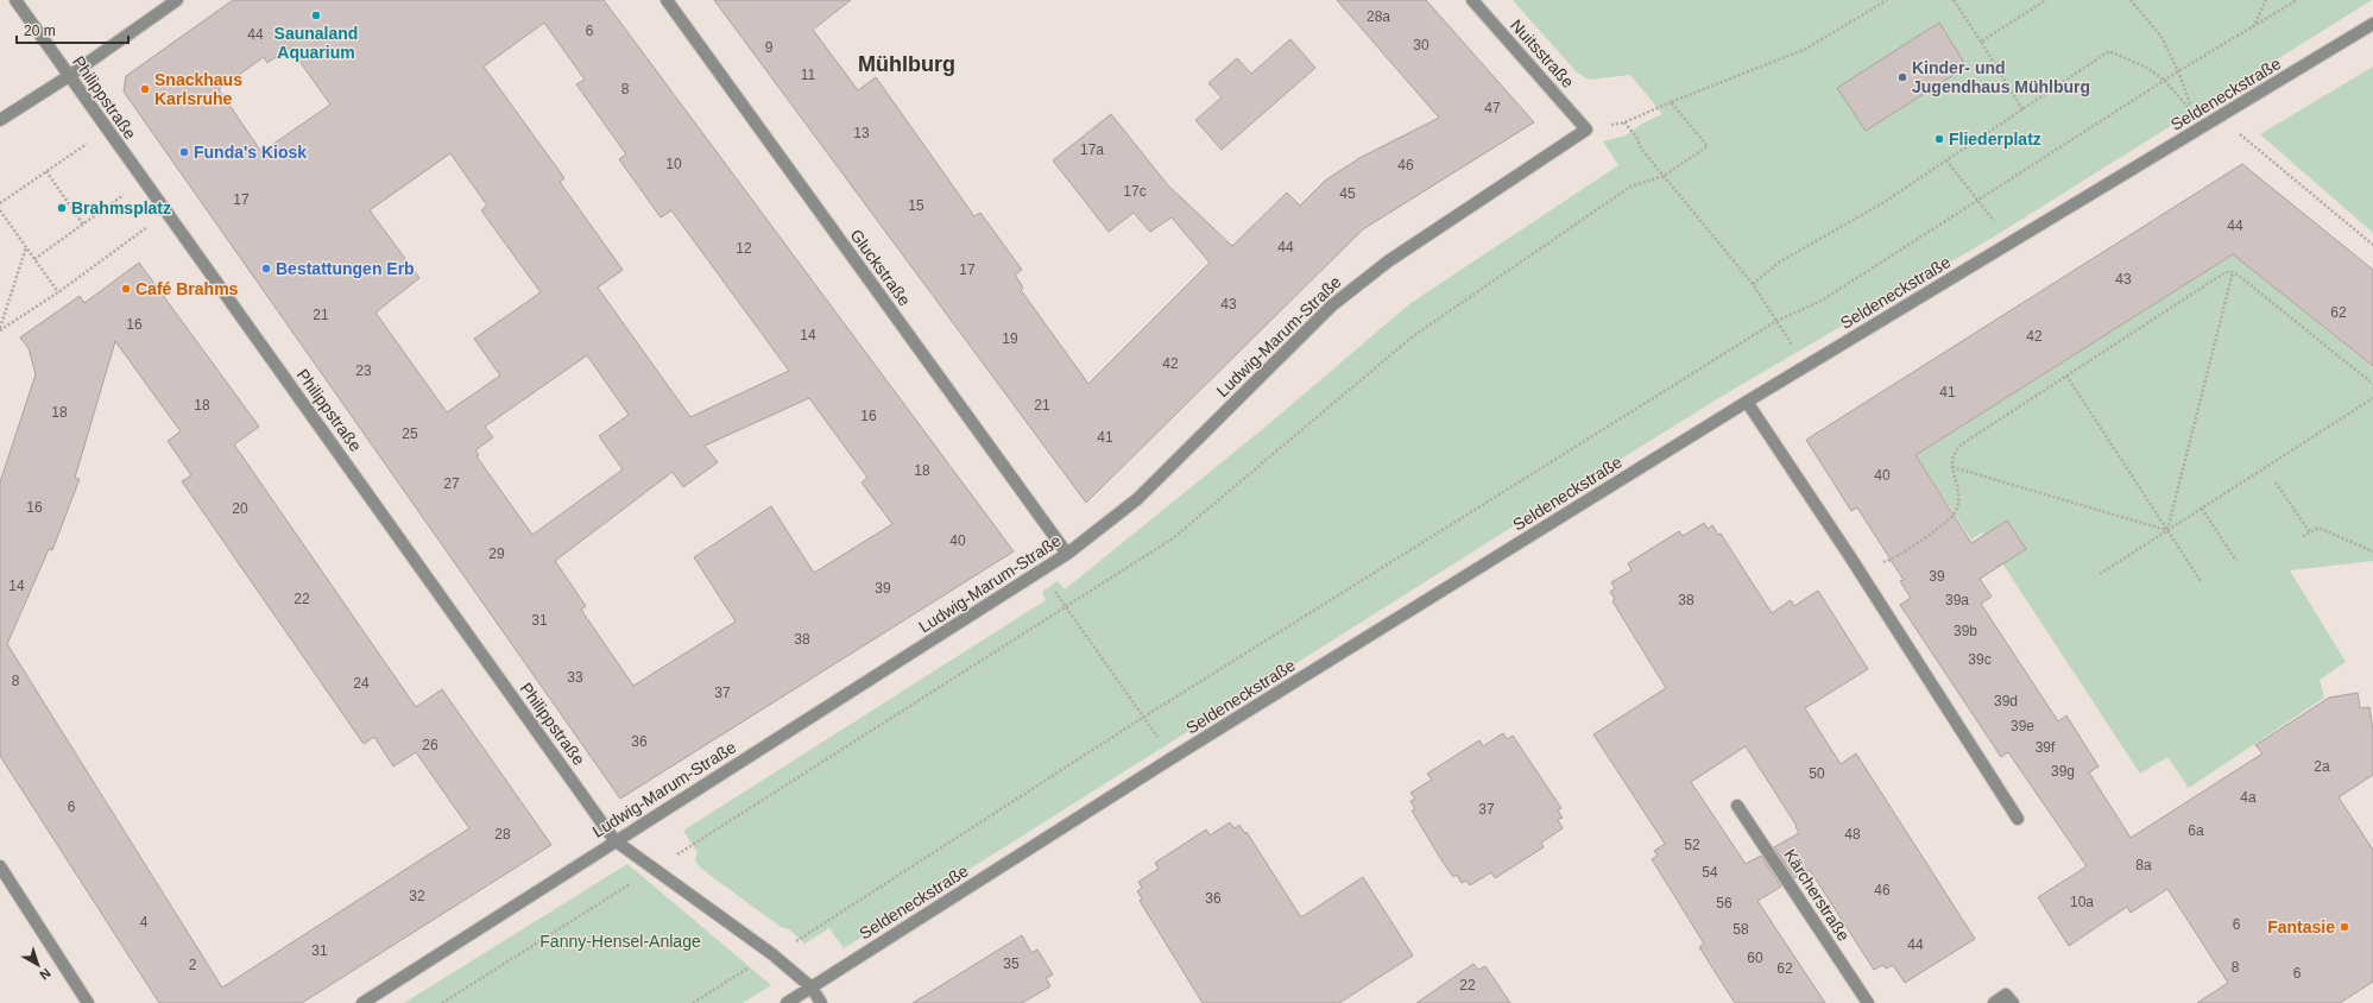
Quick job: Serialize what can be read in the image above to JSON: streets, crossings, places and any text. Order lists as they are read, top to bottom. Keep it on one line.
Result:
{"streets":{"street":["Nuitsstraße","Seldeneckstraße","Philippstraße","Gluckstraße","Ludwig-Marum-Straße","Kärcherstraße"]},"crossings":[["Nuitsstraße","Ludwig-Marum-Straße"],["Philippstraße","Ludwig-Marum-Straße"],["Gluckstraße","Ludwig-Marum-Straße"]],"districts":["Mühlburg"],"parks":["Fanny-Hensel-Anlage"],"places":["Saunaland Aquarium","Kinder- und Jugendhaus Mühlburg","Snackhaus Karlsruhe","Fliederplatz","Funda's Kiosk","Brahmsplatz","Bestattungen Erb","Café Brahms","Fantasie"],"house_numbers":["28a","6","44","30","9","11","8","47","13","17a","10","46","17c","45","17","15","44","44","12","17","43","43","62","21","16","14","42","19","42","23","41","18","21","18","16","25","41","18","40","27","16","20","40","29","39","14","39","22","38","39a","31","39b","38","39c","33","8","24","37","39d","39e","36","26","39f","2a","39g","50","4a","6","37","6a","28","48","52","8a","54","46","32","36","10a","56","4","6","58","44","31","60","35","2","8","62","6","22"],"scale_bar":"20 m","north":"bottom right"}
